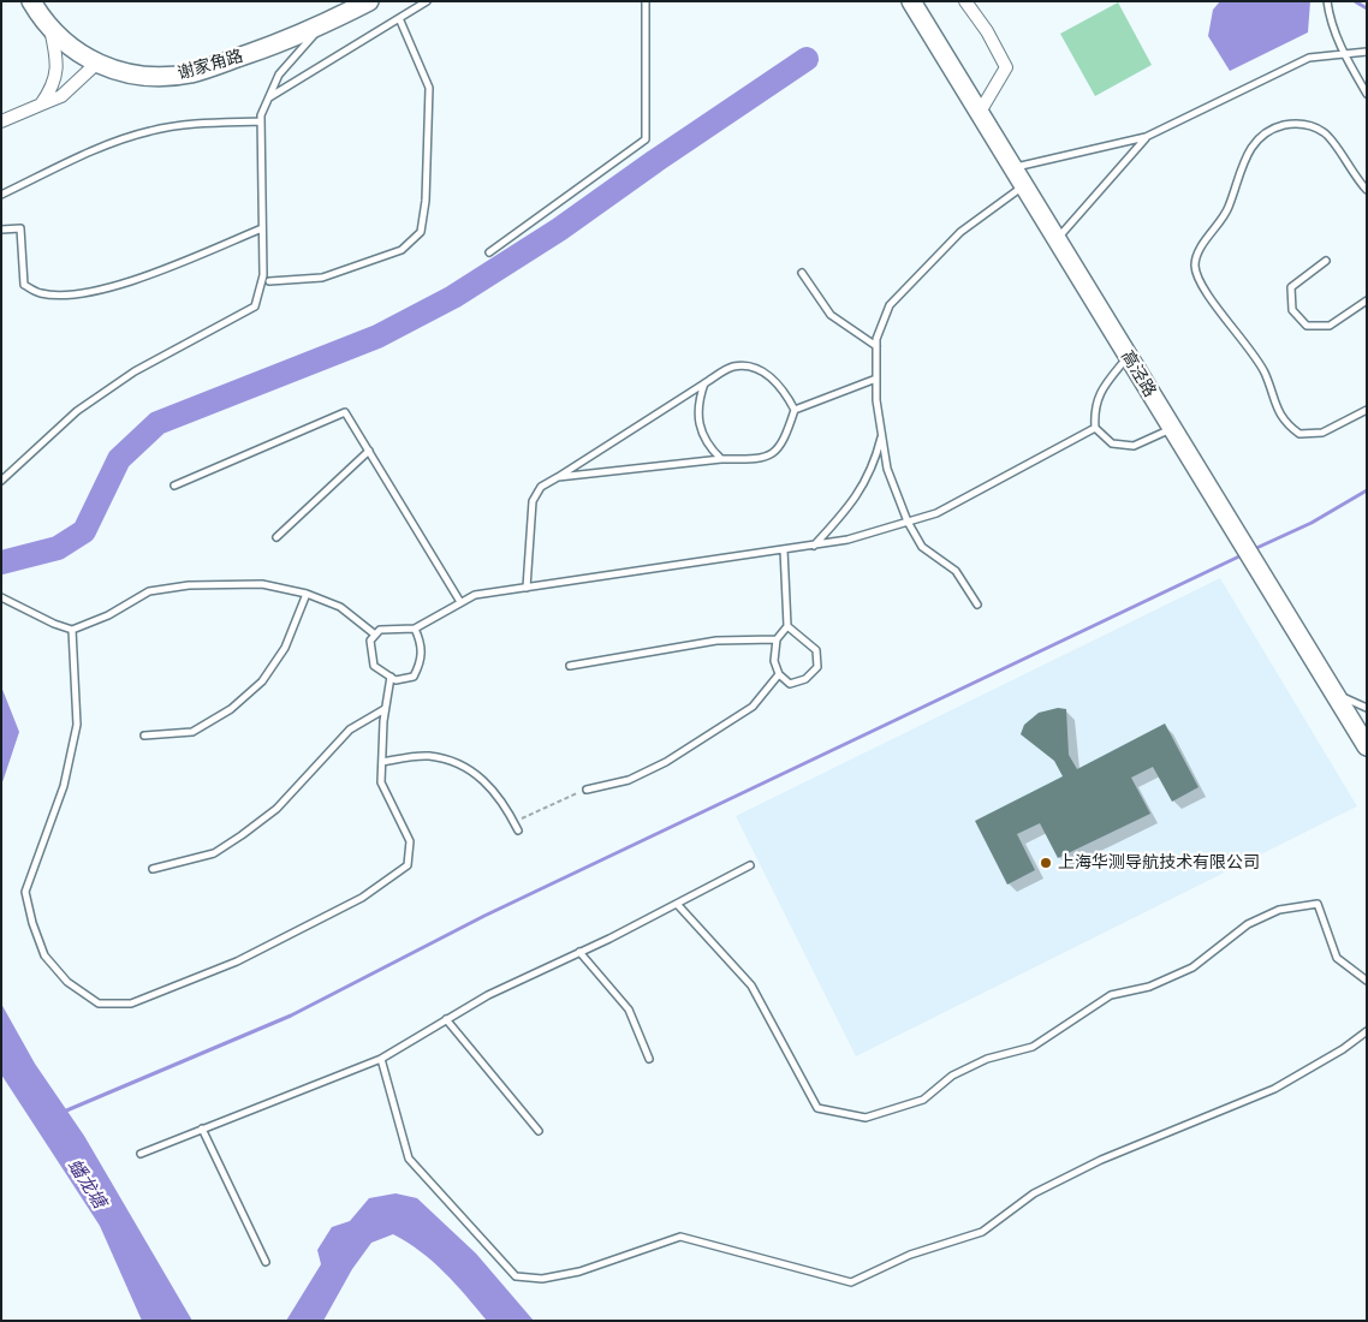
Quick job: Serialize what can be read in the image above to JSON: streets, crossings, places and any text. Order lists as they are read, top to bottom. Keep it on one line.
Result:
{"streets":{"main road":["谢家角路","高泾路"]},"water":["蟠龙塘"],"places":["上海华测导航技术有限公司"]}
